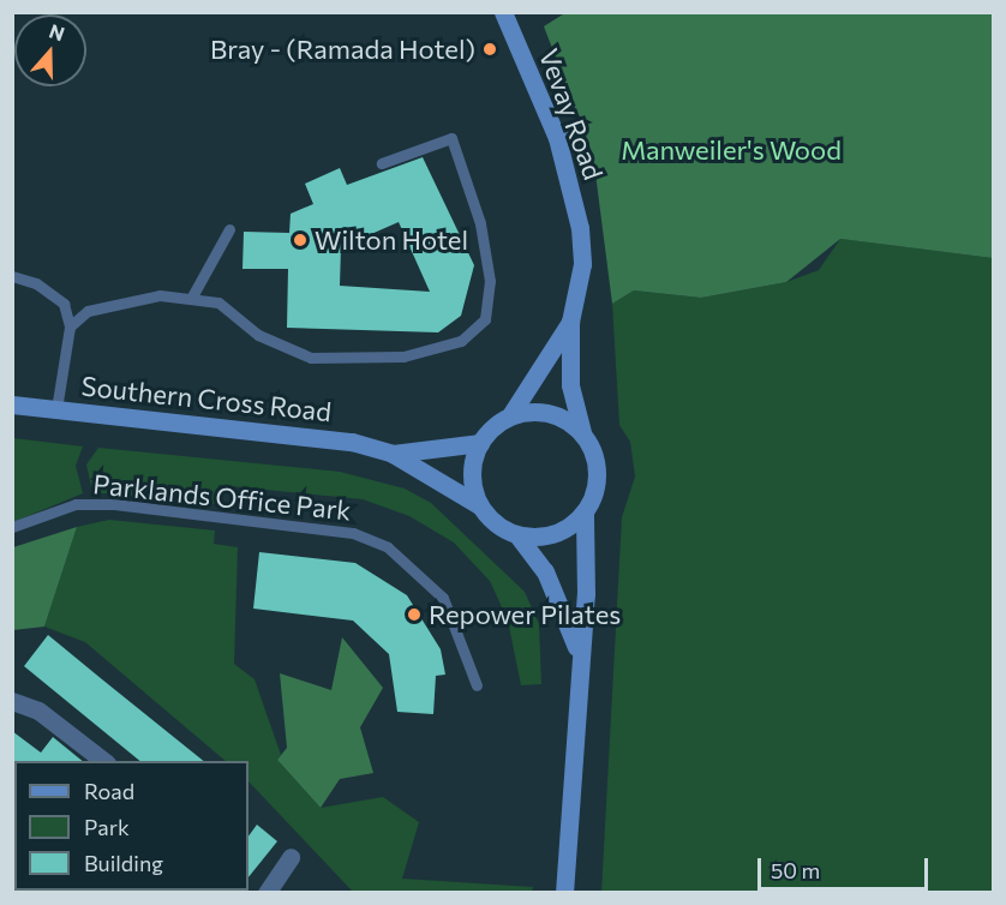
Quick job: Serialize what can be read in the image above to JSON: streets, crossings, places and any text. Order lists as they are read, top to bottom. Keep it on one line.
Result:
{"streets":{"main road":["Vevay Road","Southern Cross Road"],"lane":["Parklands Office Park"]},"crossings":[["Vevay Road","Southern Cross Road"]],"parks":["Manweiler's Wood"],"places":["Bray - (Ramada Hotel)","Wilton Hotel","Repower Pilates"],"legend":["Road","Park","Building"],"scale_bar":"50 m","north":"top"}
